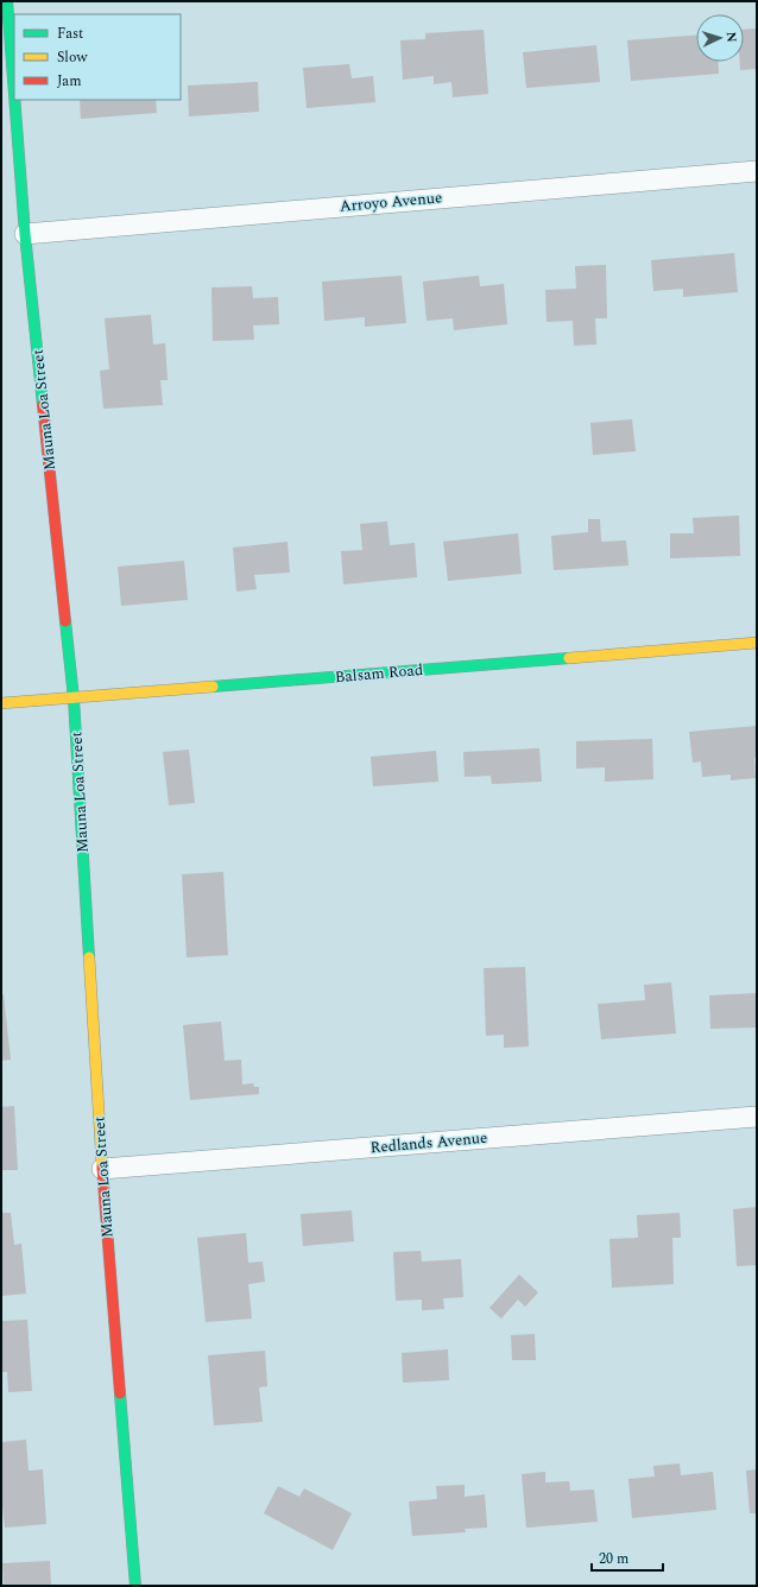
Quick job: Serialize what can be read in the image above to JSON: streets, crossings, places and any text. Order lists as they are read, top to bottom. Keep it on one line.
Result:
{"streets":{"street":["Arroyo Avenue","Mauna Loa Street","Balsam Road","Redlands Avenue"]},"crossings":[["Arroyo Avenue","Mauna Loa Street"],["Mauna Loa Street","Balsam Road"],["Mauna Loa Street","Redlands Avenue"]],"legend":["Fast","Slow","Jam"],"scale_bar":"20 m","north":"right"}
